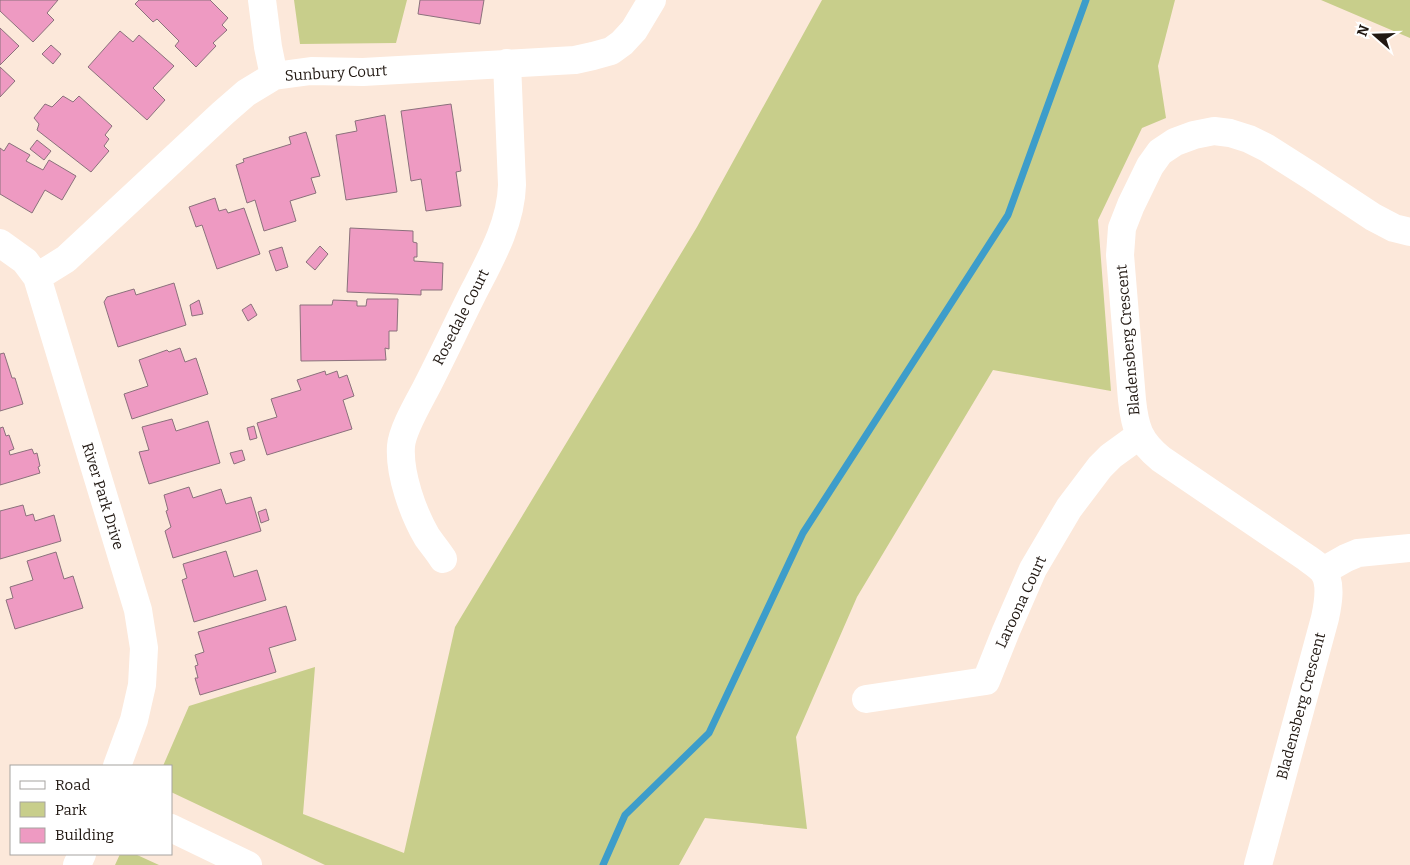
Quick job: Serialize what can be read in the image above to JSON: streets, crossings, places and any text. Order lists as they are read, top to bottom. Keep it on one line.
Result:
{"streets":{"street":["Sunbury Court","Rosedale Court","Bladensberg Crescent","River Park Drive","Laroona Court"]},"crossings":[["Sunbury Court","Rosedale Court"],["Sunbury Court","River Park Drive"],["Bladensberg Crescent","Laroona Court"]],"legend":["Road","Park","Building"],"north":"left"}
